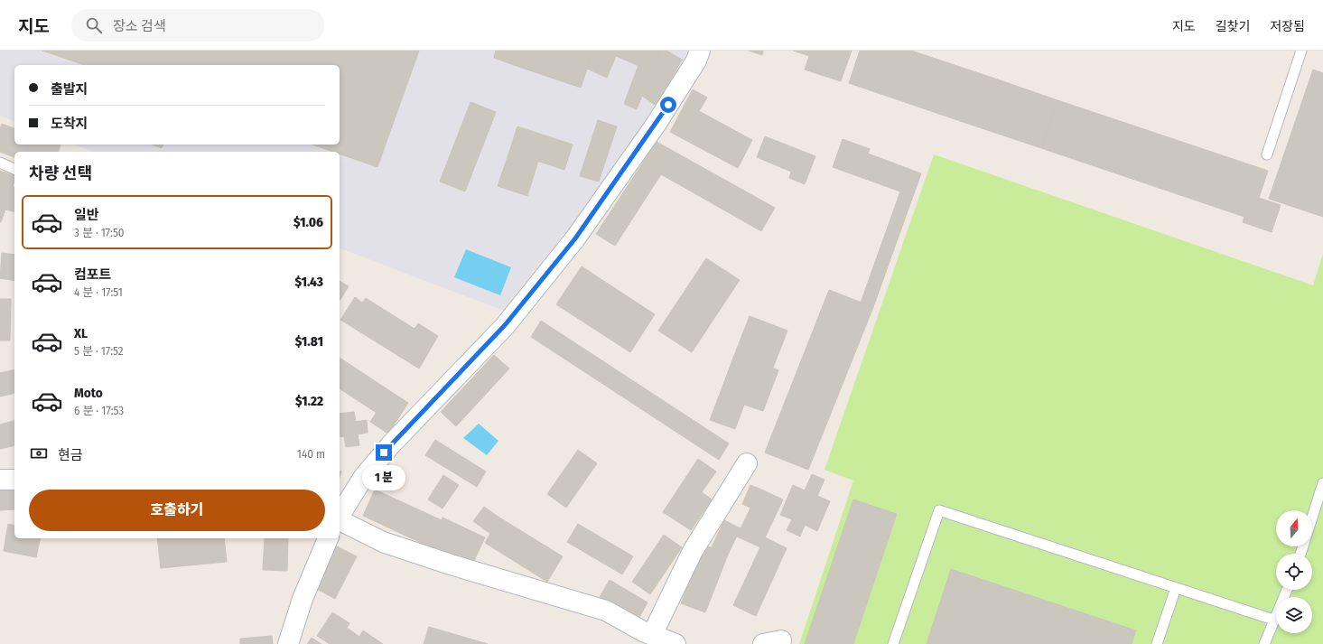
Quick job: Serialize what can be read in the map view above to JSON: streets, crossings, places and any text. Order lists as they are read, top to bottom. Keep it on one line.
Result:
{"north":"top","page":{"header":"지도","search":"장소 검색","nav":["지도","길찾기","저장됨"],"banner":["출발지","도착지"],"heading":"차량 선택","list":[{"name":"일반","note":"3 분 · 17:50","value":"$1.06"},{"name":"컴포트","note":"4 분 · 17:51","value":"$1.43"},{"name":"XL","note":"5 분 · 17:52","value":"$1.81"},{"name":"Moto","note":"6 분 · 17:53","value":"$1.22"}],"pay":["현금","140 m"],"bubble":"1 분","buttons":"호출하기"}}
